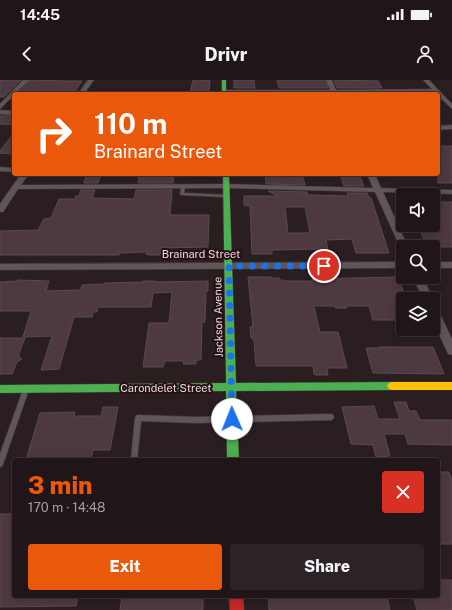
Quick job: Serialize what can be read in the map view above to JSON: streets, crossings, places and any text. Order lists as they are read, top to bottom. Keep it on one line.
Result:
{"streets":{"street":["Brainard Street","Jackson Avenue","Carondelet Street"]},"crossings":[["Brainard Street","Jackson Avenue"],["Jackson Avenue","Carondelet Street"]],"page":{"status":"14:45","header":"Drivr","turn":["110 m","Brainard Street"],"heading":["3 min","170 m · 14:48"],"buttons":["Exit","Share"]}}
